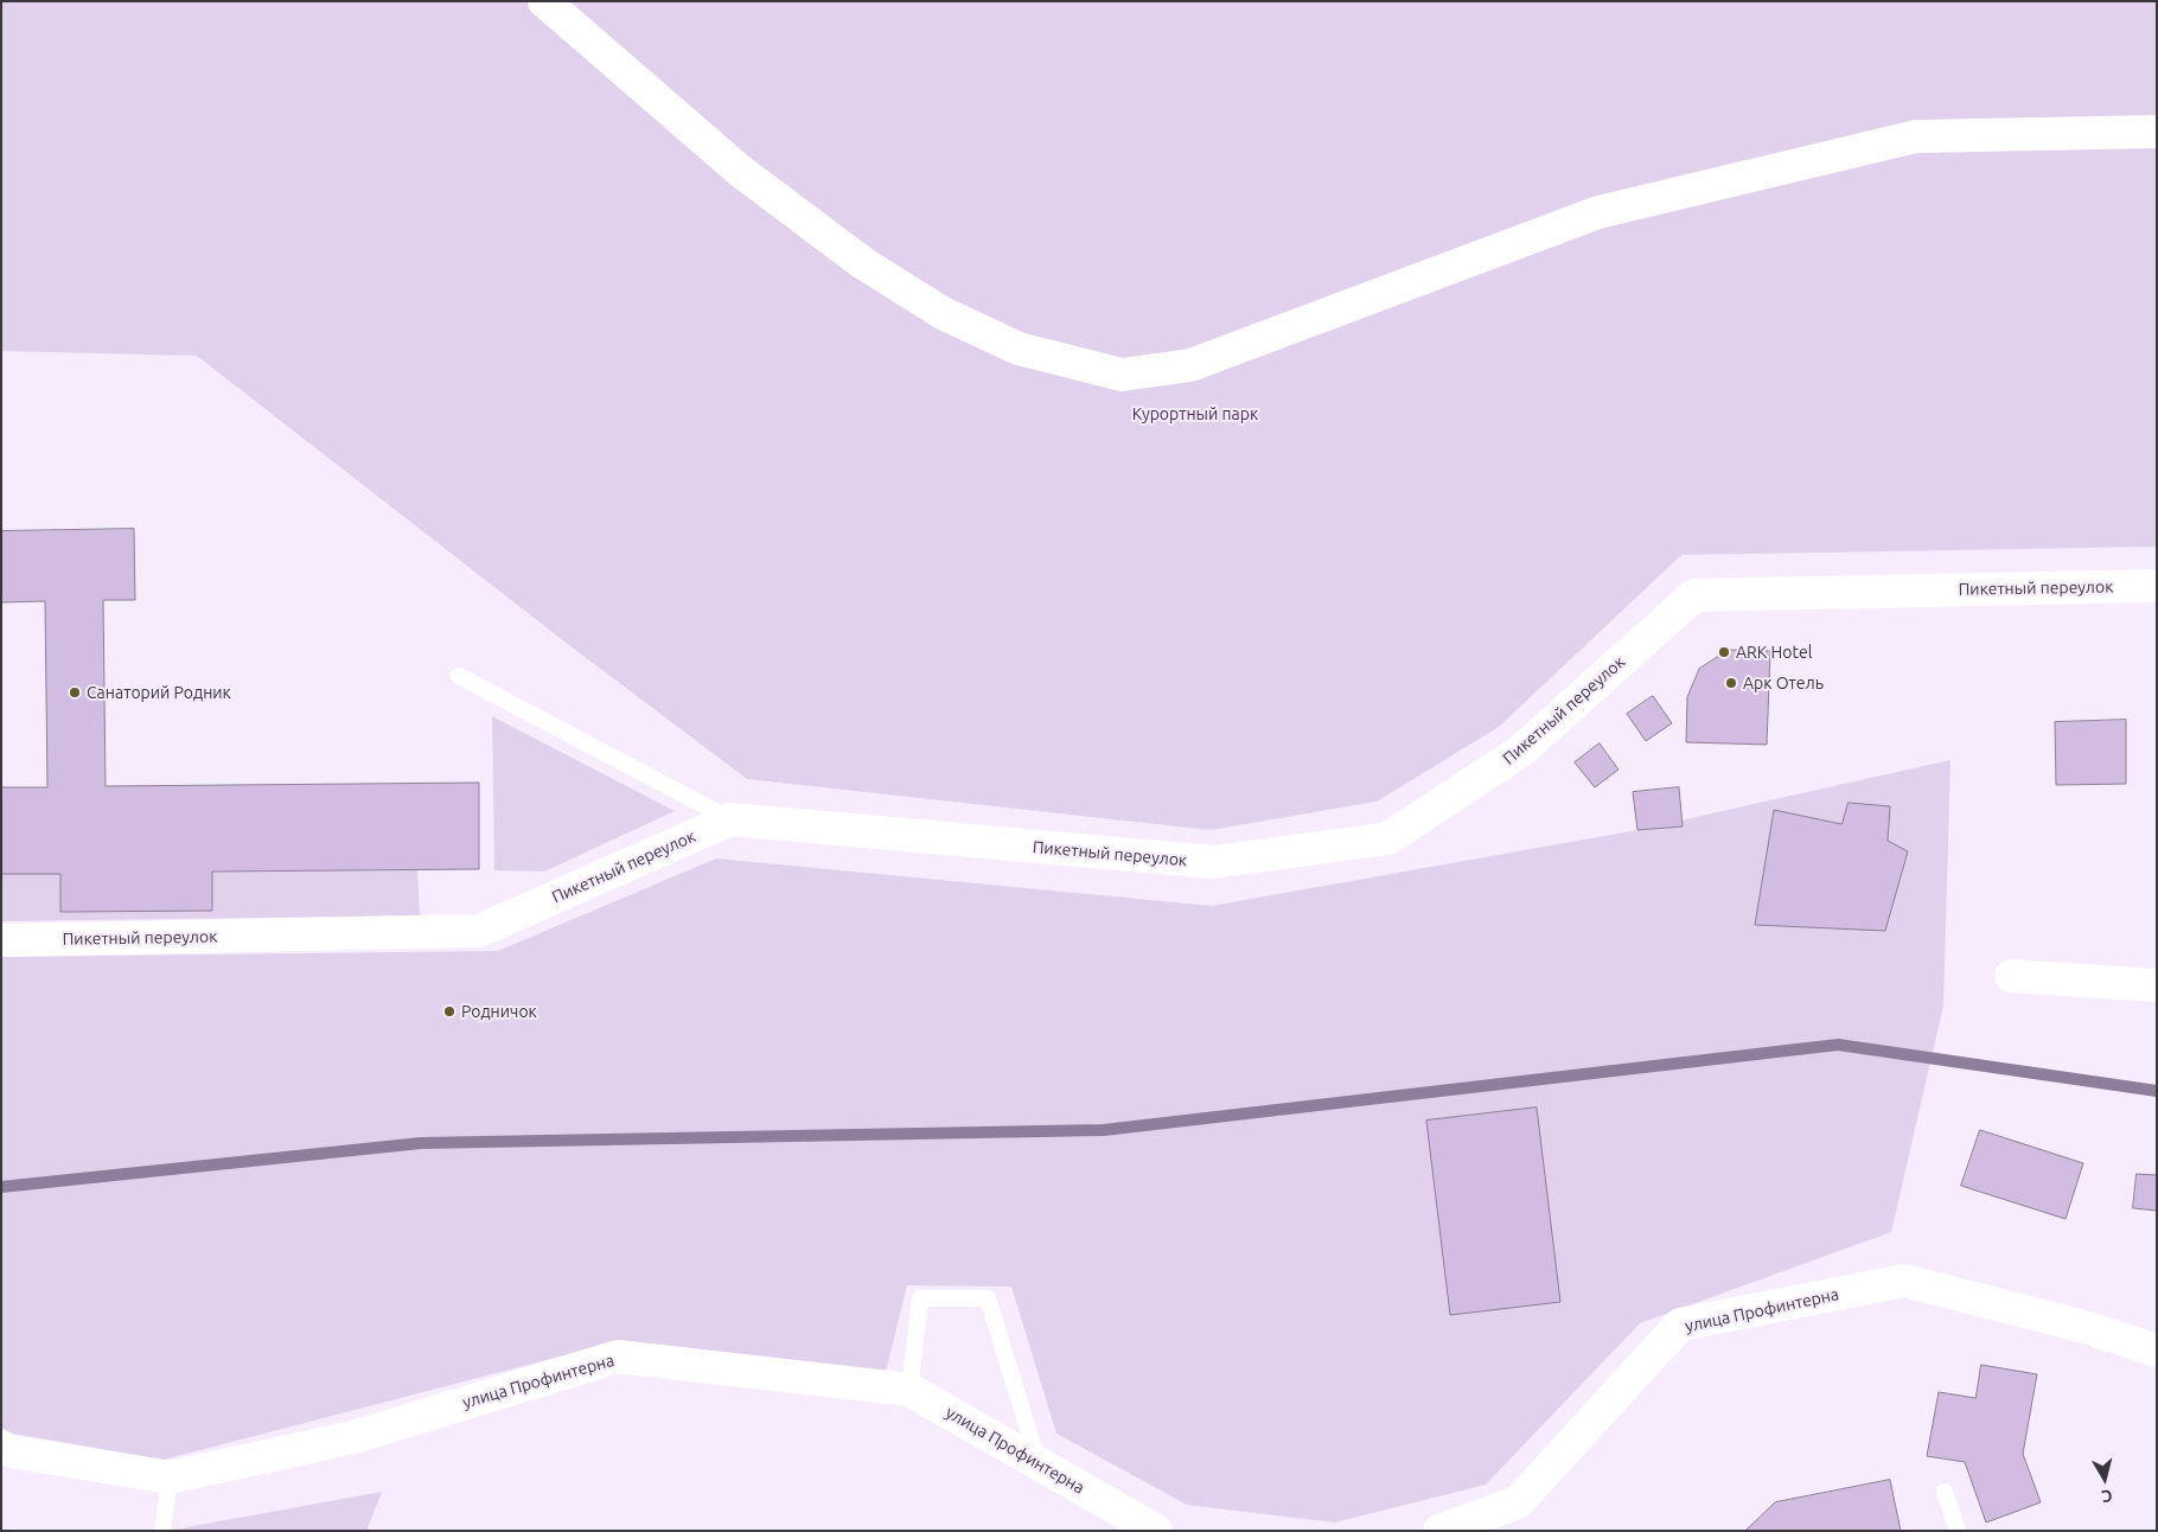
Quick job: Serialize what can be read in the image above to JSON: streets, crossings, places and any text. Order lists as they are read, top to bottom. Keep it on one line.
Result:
{"streets":{"street":["Пикетный переулок","улица Профинтерна"]},"parks":["Курортный парк"],"places":["ARK Hotel","Арк Отель","Санаторий Родник","Родничок"],"north":"bottom"}
